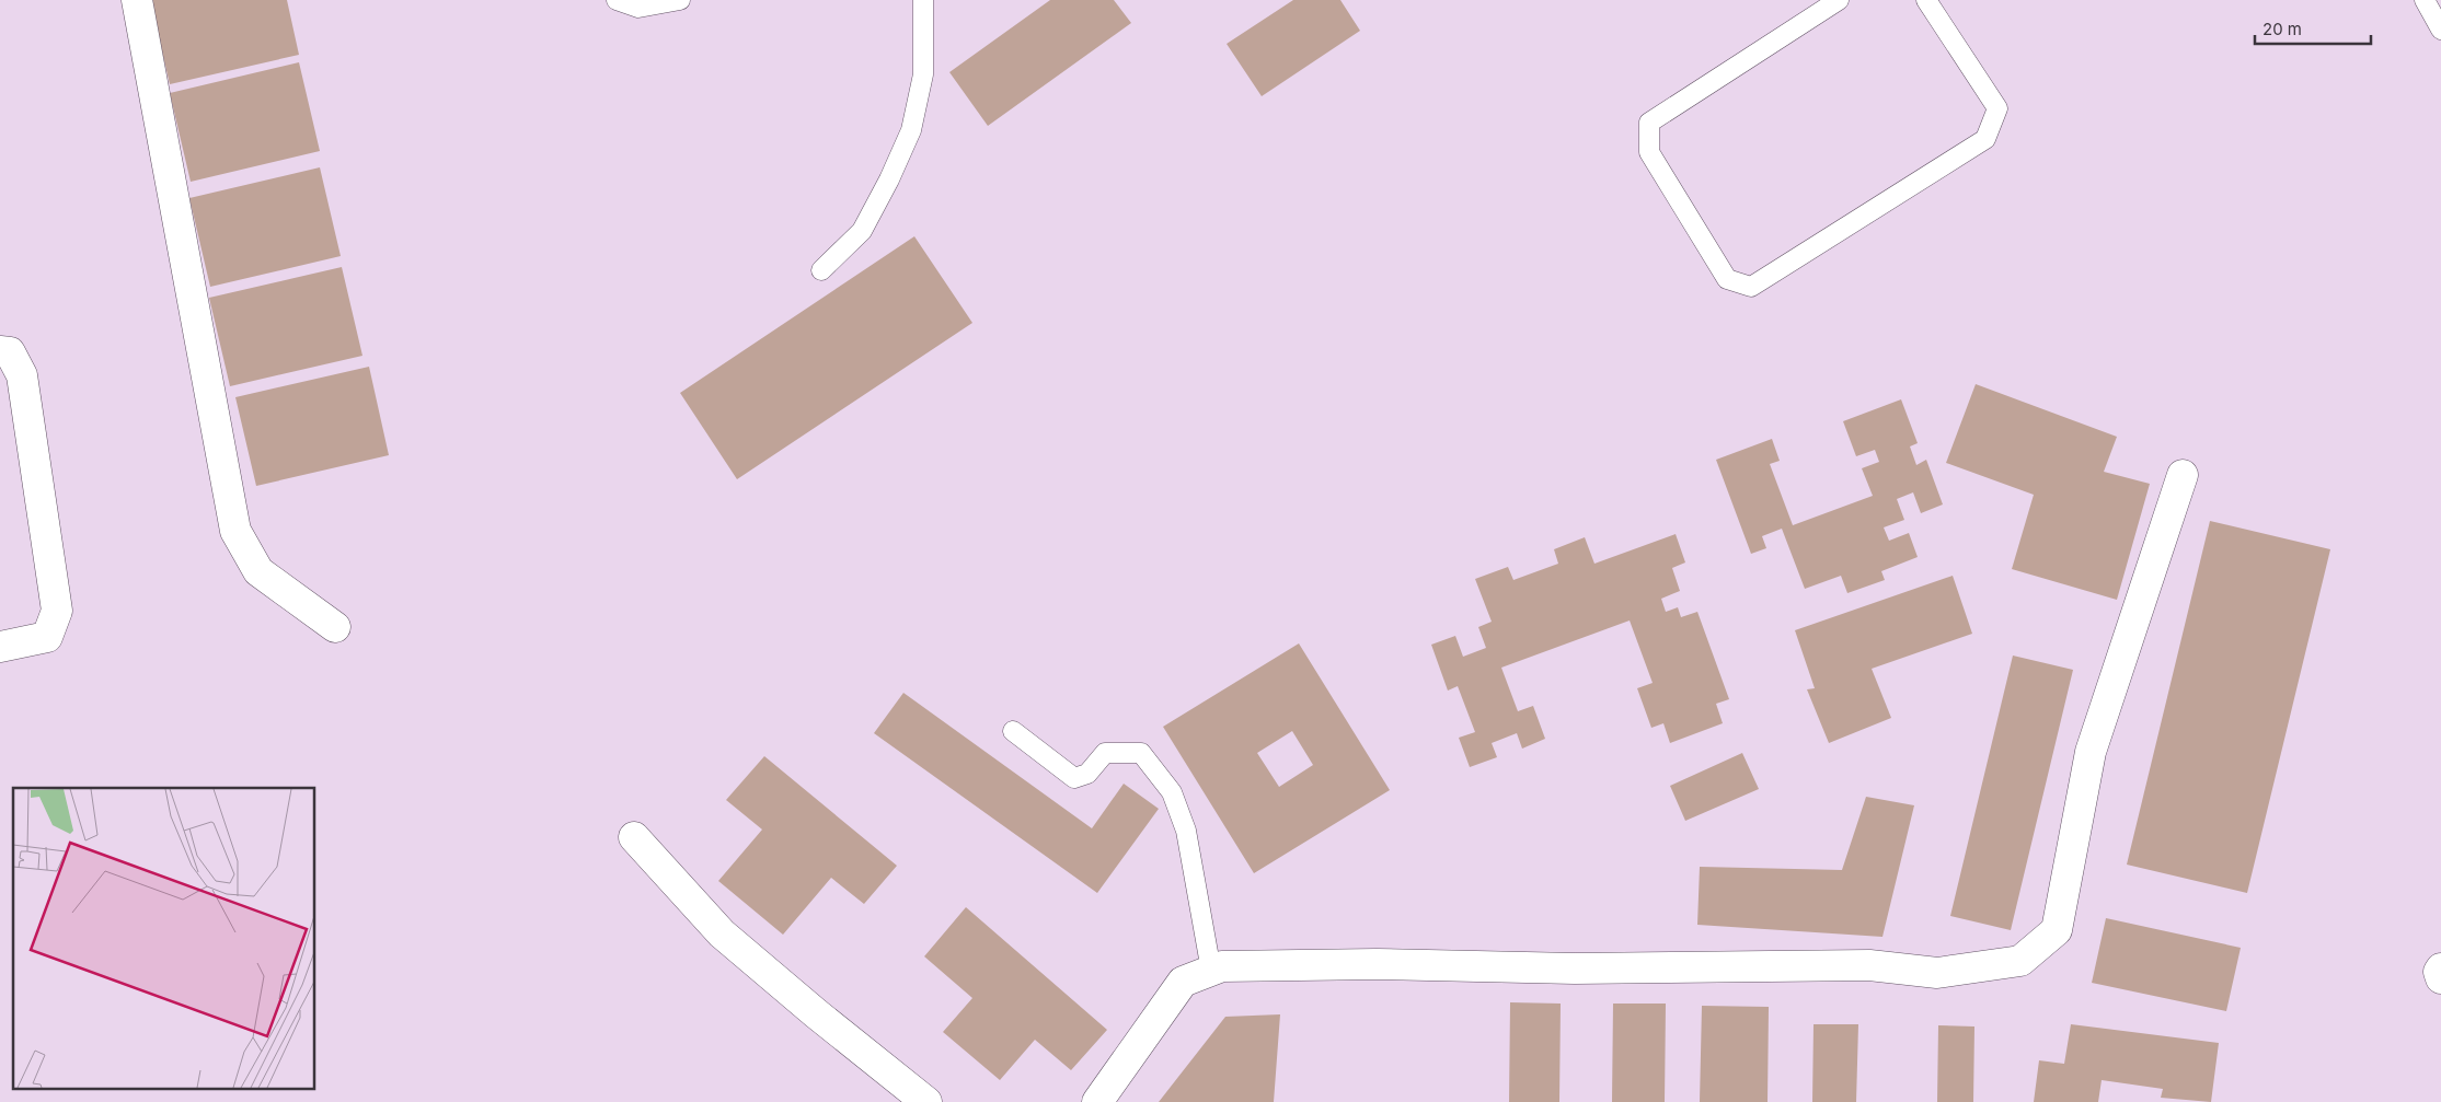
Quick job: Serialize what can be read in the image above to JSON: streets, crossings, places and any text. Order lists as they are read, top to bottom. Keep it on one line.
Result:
{"scale_bar":"20 m"}
